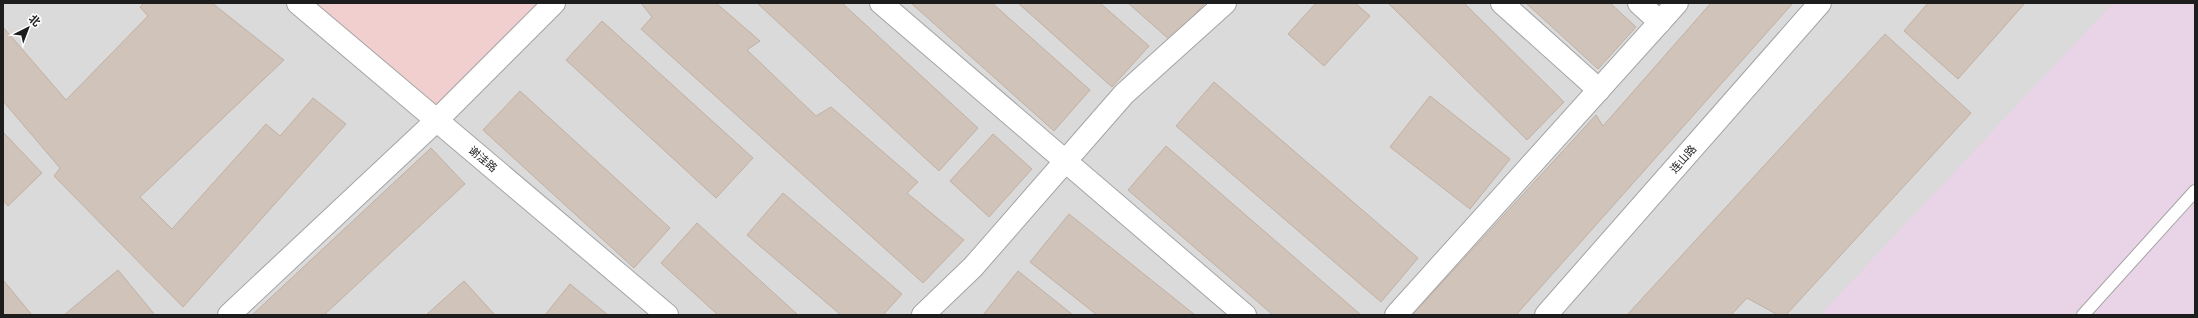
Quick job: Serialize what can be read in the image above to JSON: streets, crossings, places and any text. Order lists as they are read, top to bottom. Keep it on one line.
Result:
{"streets":{"street":["谢洼路","连山路"]},"north":"top right"}
